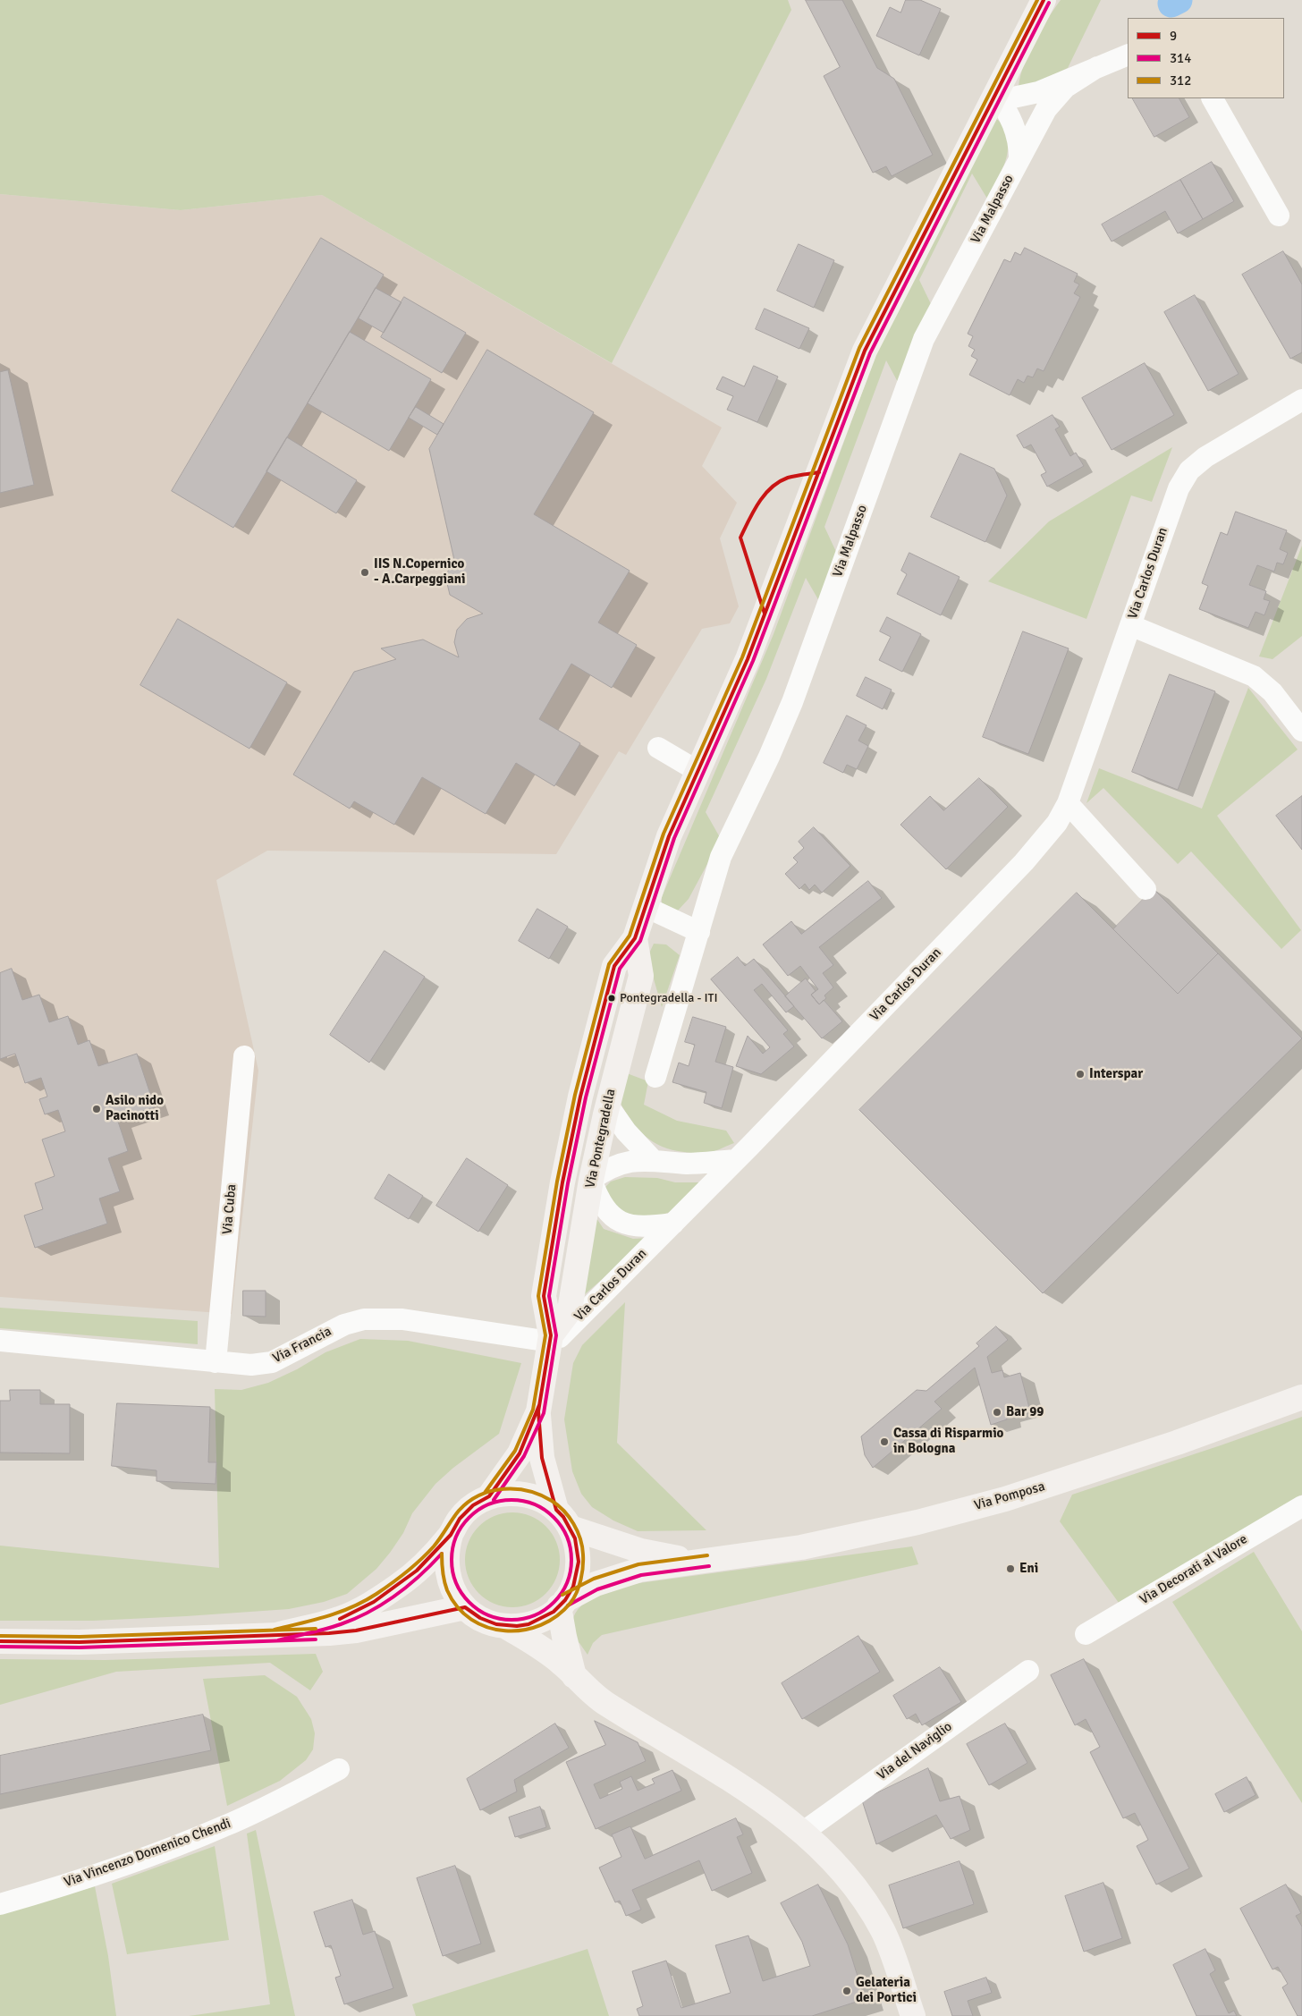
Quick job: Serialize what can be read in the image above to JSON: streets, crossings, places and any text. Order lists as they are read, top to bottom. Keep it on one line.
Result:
{"streets":{"street":["Via Malpasso","Via Carlos Duran","Via Pontegradella","Via Cuba","Via Francia","Via Pomposa","Via Decorati al Valore","Via del Naviglio","Via Vincenzo Domenico Chendi"]},"crossings":[["Via Malpasso","Via Pontegradella"],["Via Carlos Duran","Via Pontegradella"],["Via Carlos Duran","Via Francia"],["Via Pontegradella","Via Francia"],["Via Pontegradella","Via Pomposa"],["Via Cuba","Via Francia"]],"places":["IIS N.Copernico - A.Carpeggiani","Pontegradella - ITI","Interspar","Asilo nido Pacinotti","Bar 99","Cassa di Risparmio in Bologna","Eni","Gelateria dei Portici"],"lines":["transit line 9","transit line 312","transit line 314"],"legend":["9","314","312"]}
